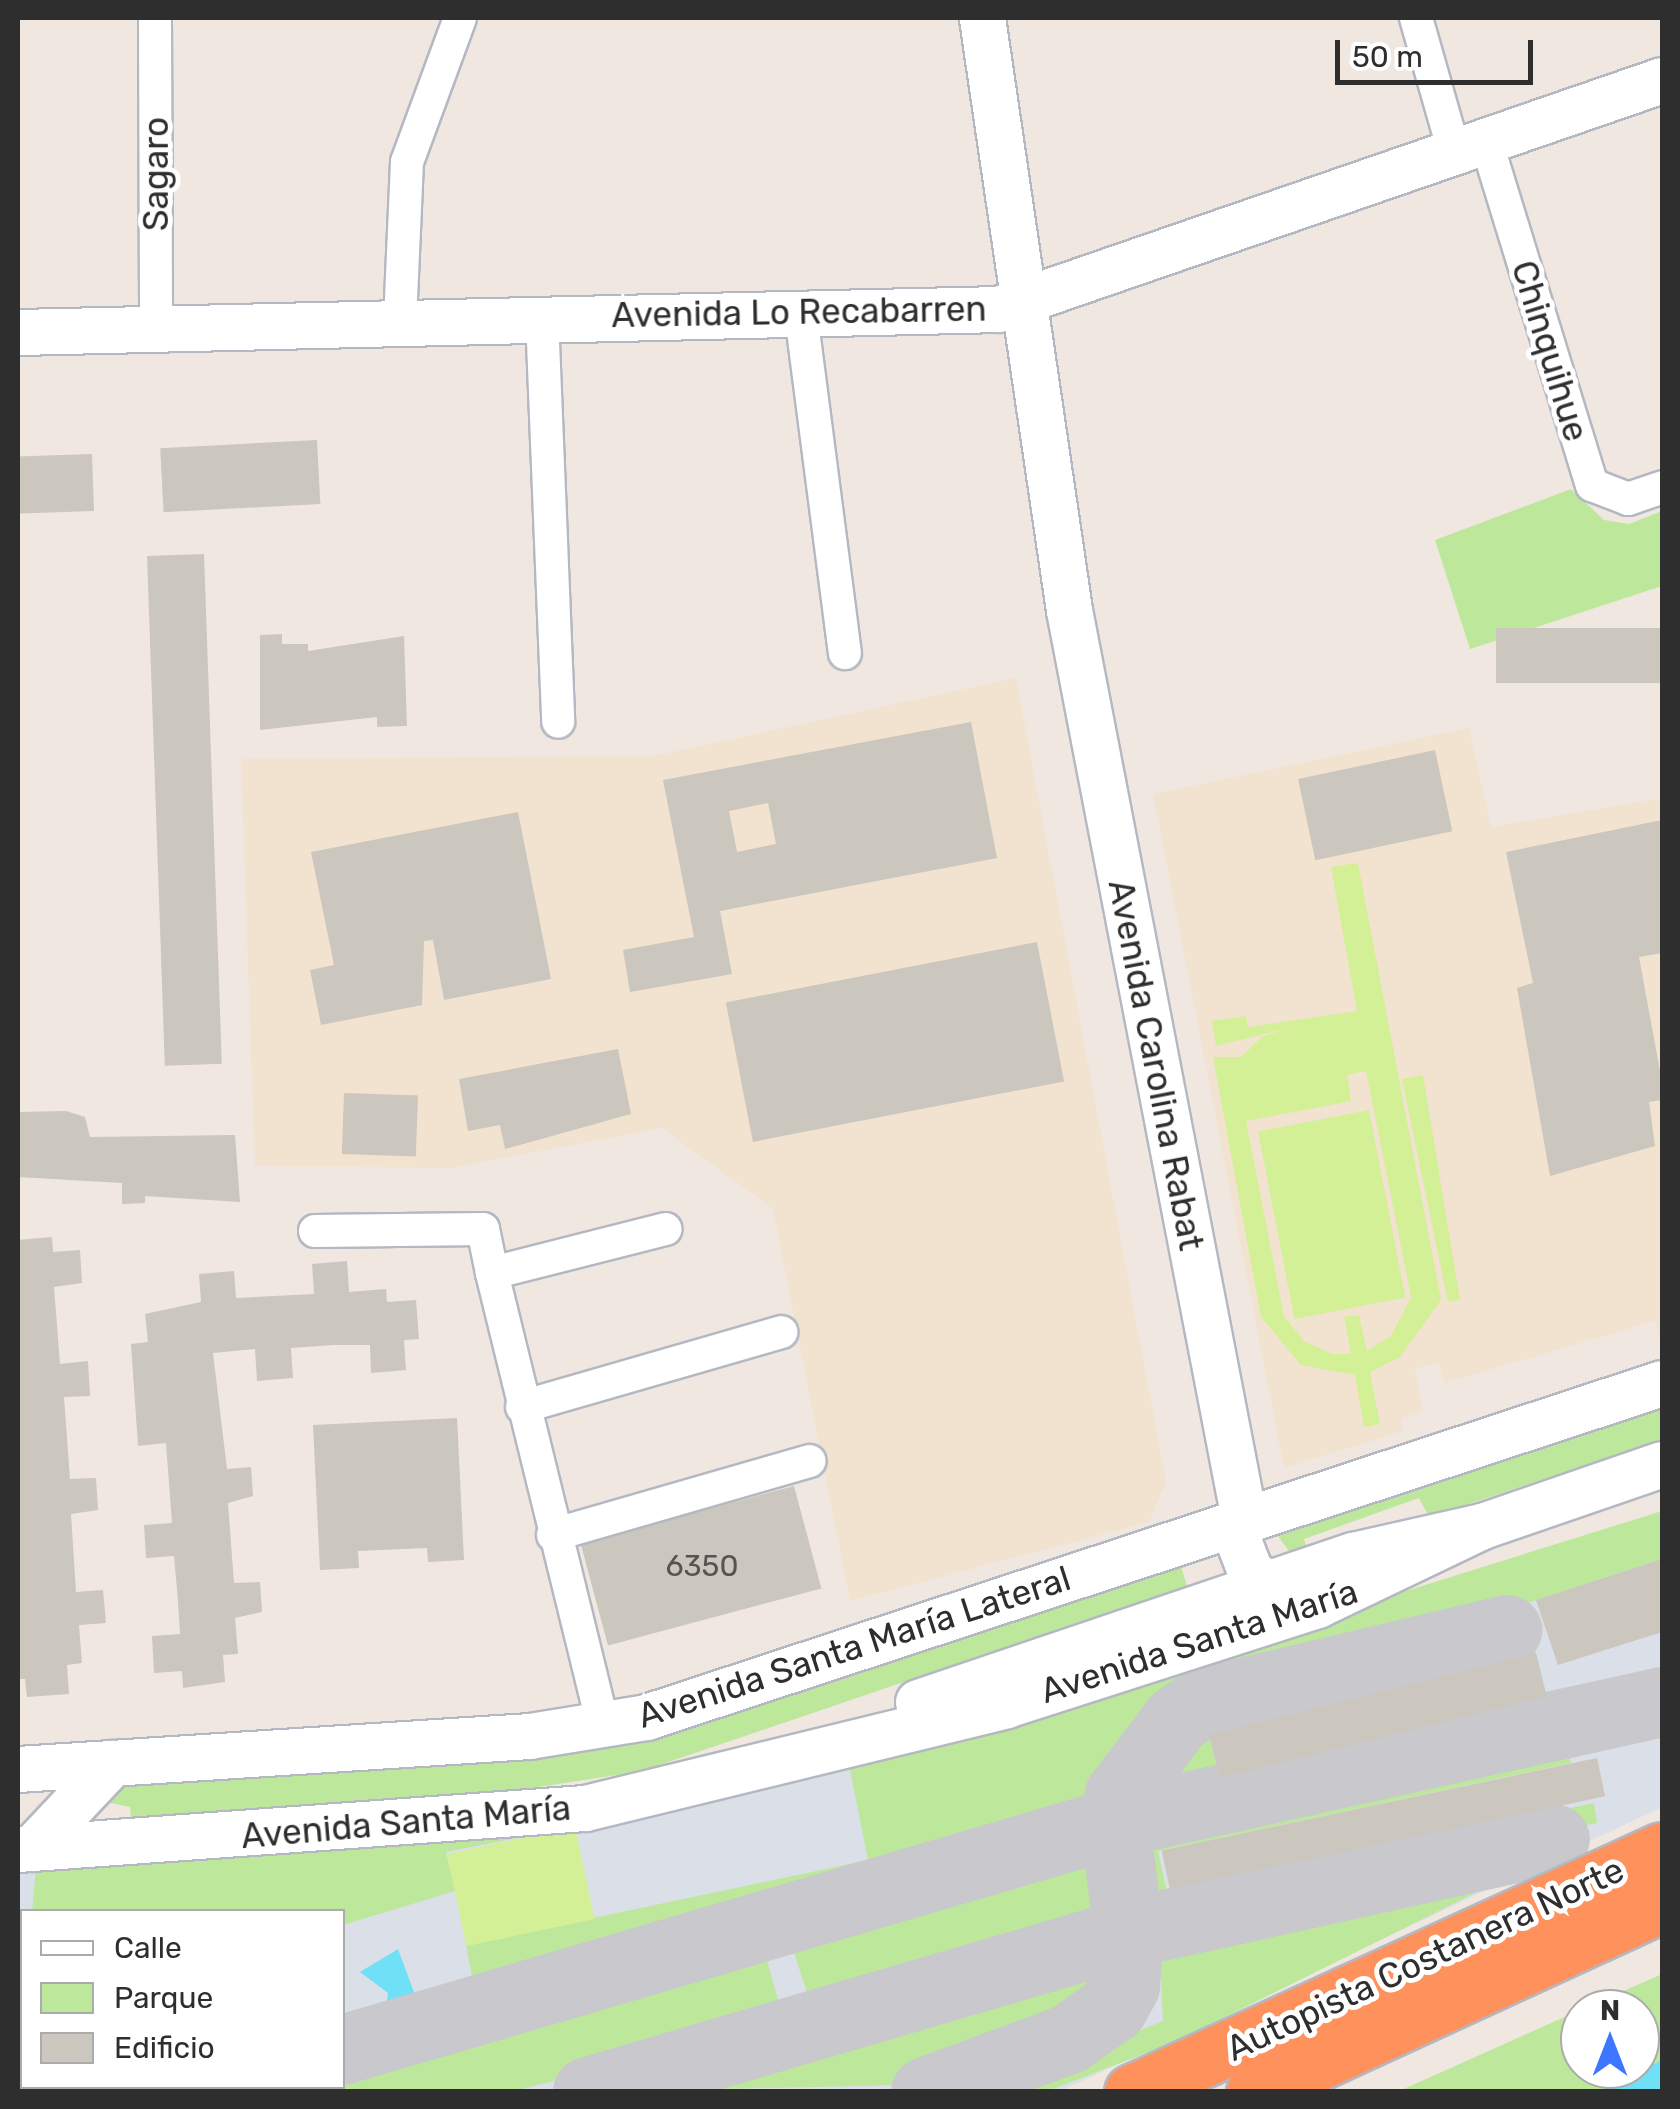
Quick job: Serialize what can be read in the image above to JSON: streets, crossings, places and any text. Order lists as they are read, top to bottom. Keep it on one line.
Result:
{"streets":{"highway":["Autopista Costanera Norte"],"street":["Sagaro","Avenida Lo Recabarren","Chinquihue","Avenida Carolina Rabat","Avenida Santa María","Avenida Santa María Lateral"]},"crossings":[["Sagaro","Avenida Lo Recabarren"],["Avenida Lo Recabarren","Chinquihue"],["Avenida Lo Recabarren","Avenida Carolina Rabat"],["Avenida Carolina Rabat","Avenida Santa María"],["Avenida Carolina Rabat","Avenida Santa María Lateral"]],"house_numbers":["6350"],"legend":["Calle","Parque","Edificio"],"scale_bar":"50 m","north":"top"}
